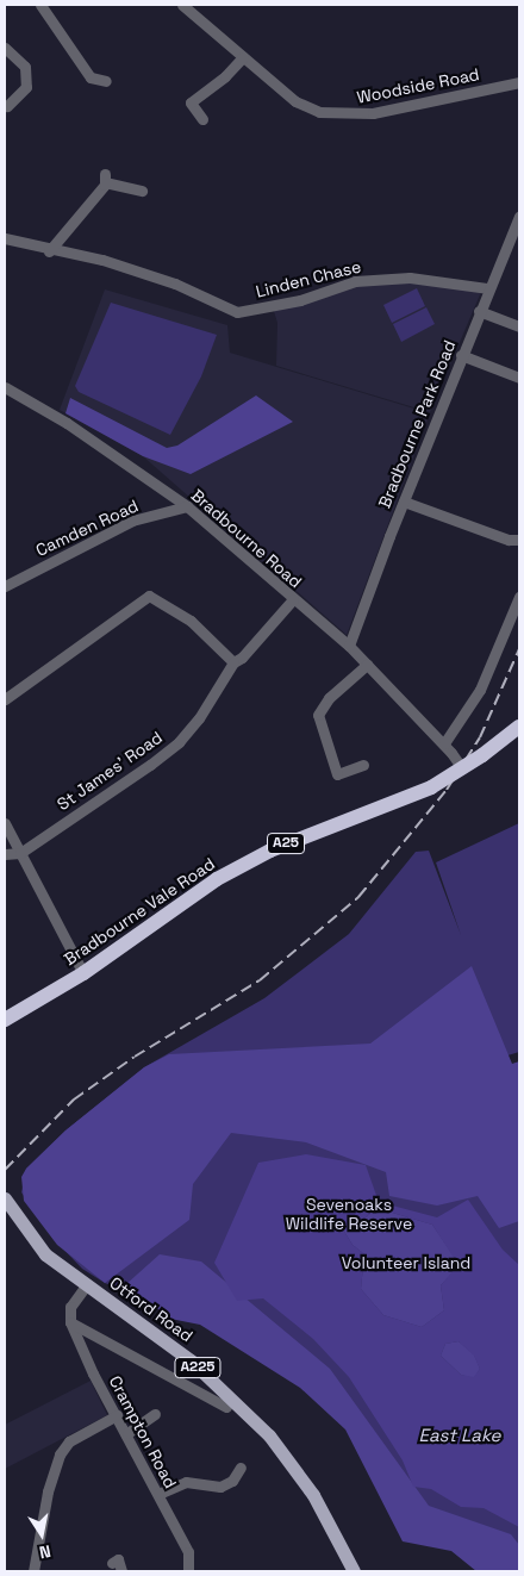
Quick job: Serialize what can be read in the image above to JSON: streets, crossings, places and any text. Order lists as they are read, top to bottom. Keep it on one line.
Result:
{"streets":{"highway":["A25","Bradbourne Vale Road"],"main road":["Otford Road","A225"],"street":["Woodside Road","Linden Chase","Bradbourne Park Road","Camden Road","Bradbourne Road","St James' Road","Crampton Road"]},"crossings":[["Linden Chase","Bradbourne Park Road"],["Bradbourne Park Road","Bradbourne Road"],["Camden Road","Bradbourne Road"],["Bradbourne Road","St James' Road"],["Bradbourne Road","Bradbourne Vale Road"],["Otford Road","Crampton Road"]],"water":["East Lake"],"parks":["Sevenoaks Wildlife Reserve","Volunteer Island"],"north":"bottom"}
